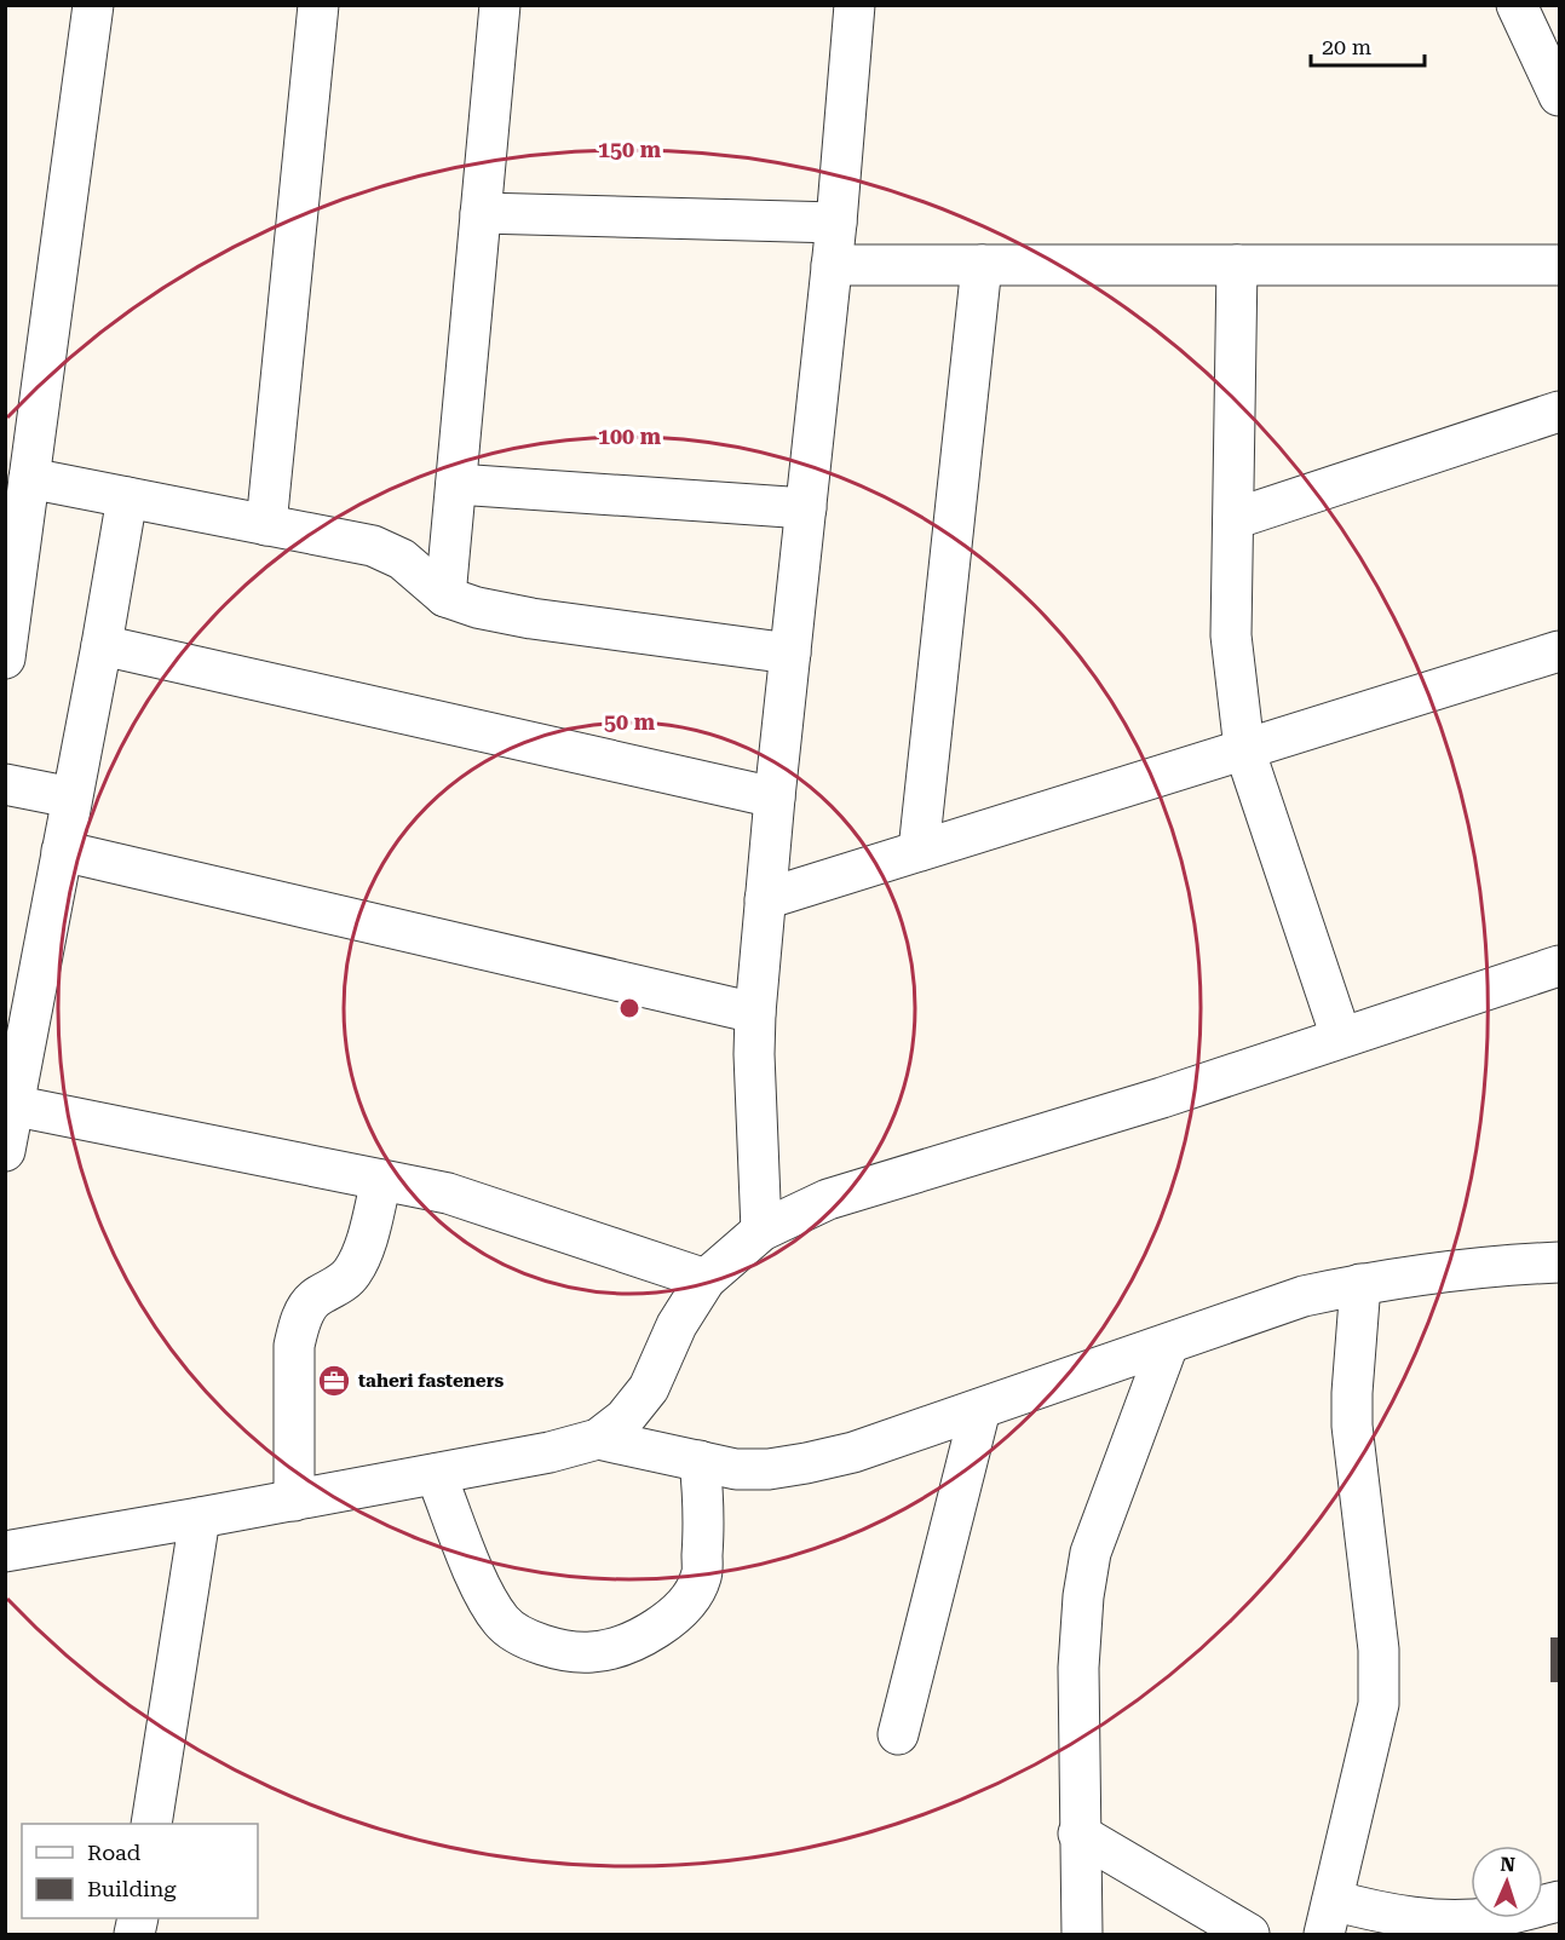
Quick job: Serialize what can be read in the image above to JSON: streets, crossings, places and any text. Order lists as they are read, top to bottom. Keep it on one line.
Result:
{"places":{"office":["taheri fasteners"]},"legend":["Road","Building"],"scale_bar":"20 m","north":"top","rings":["150 m","100 m","50 m"]}
